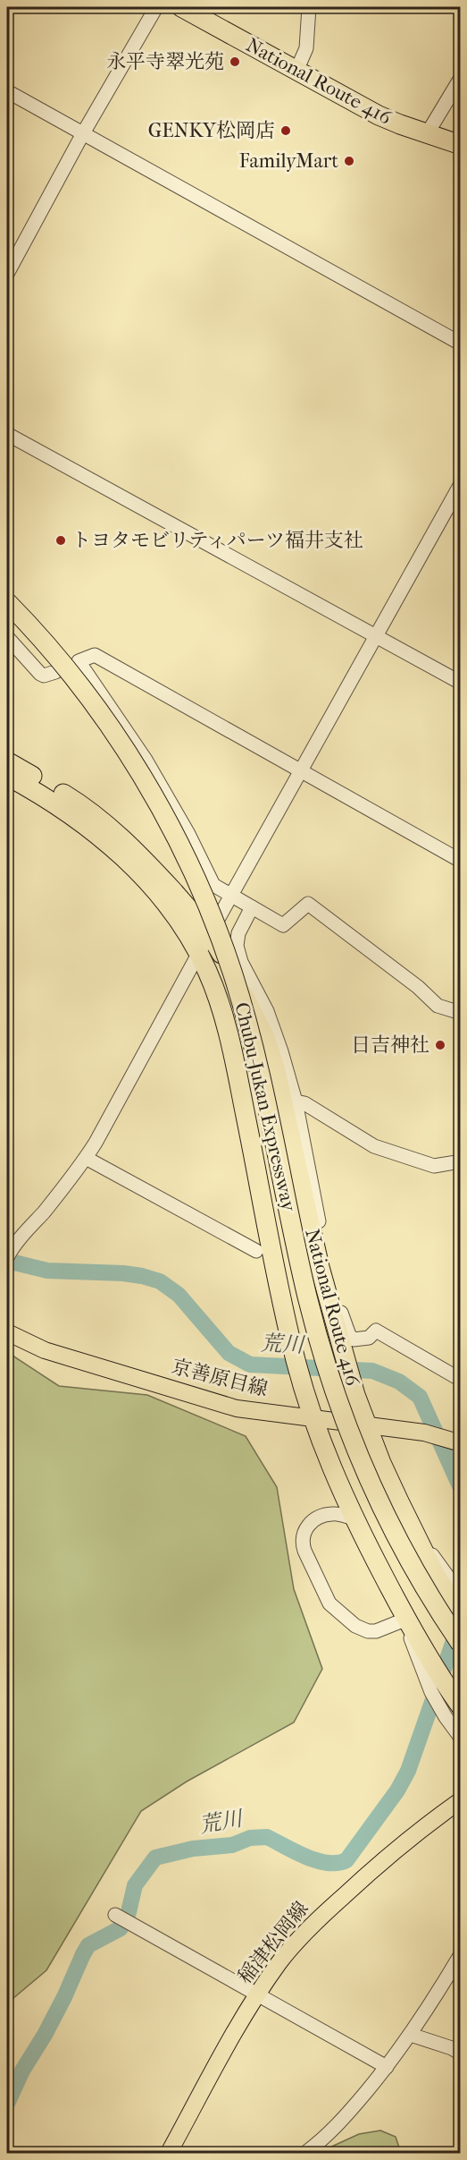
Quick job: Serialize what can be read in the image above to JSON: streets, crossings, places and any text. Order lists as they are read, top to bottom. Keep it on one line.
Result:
{"streets":{"highway":["National Route 416","Chubu-Jukan Expressway"],"main road":["京善原目線","稲津松岡線"]},"crossings":[["National Route 416","京善原目線"]],"water":["荒川"],"places":["永平寺翠光苑","GENKY松岡店","FamilyMart","トヨタモビリティパーツ福井支社","日吉神社"]}
